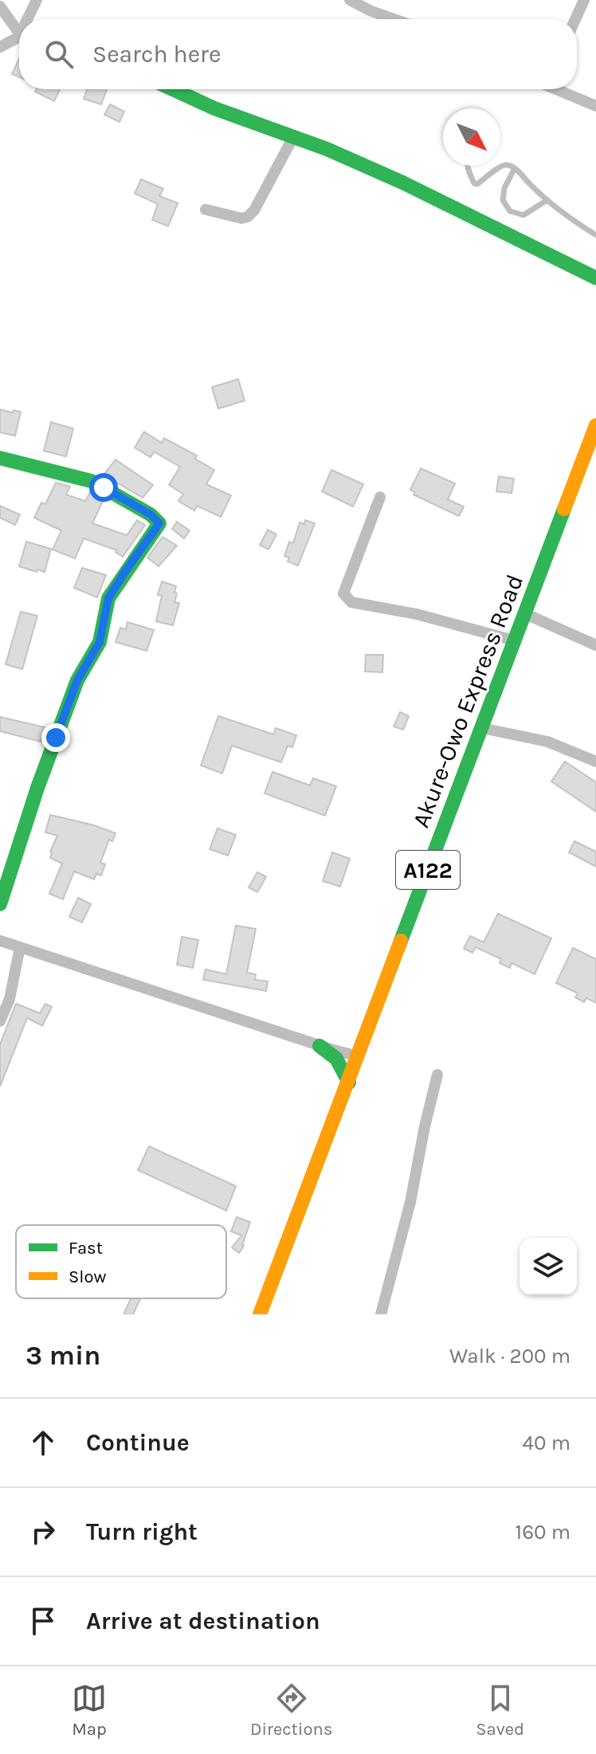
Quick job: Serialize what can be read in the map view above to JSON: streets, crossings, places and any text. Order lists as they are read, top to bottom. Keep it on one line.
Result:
{"streets":{"main road":["Akure-Owo Express Road","A122"]},"legend":["Fast","Slow"],"north":"bottom right","page":{"search":"Search here","heading":["3 min","Walk · 200 m"],"list":[["Continue","40 m"],["Turn right","160 m"],"Arrive at destination"],"nav":["Map","Directions","Saved"]}}
